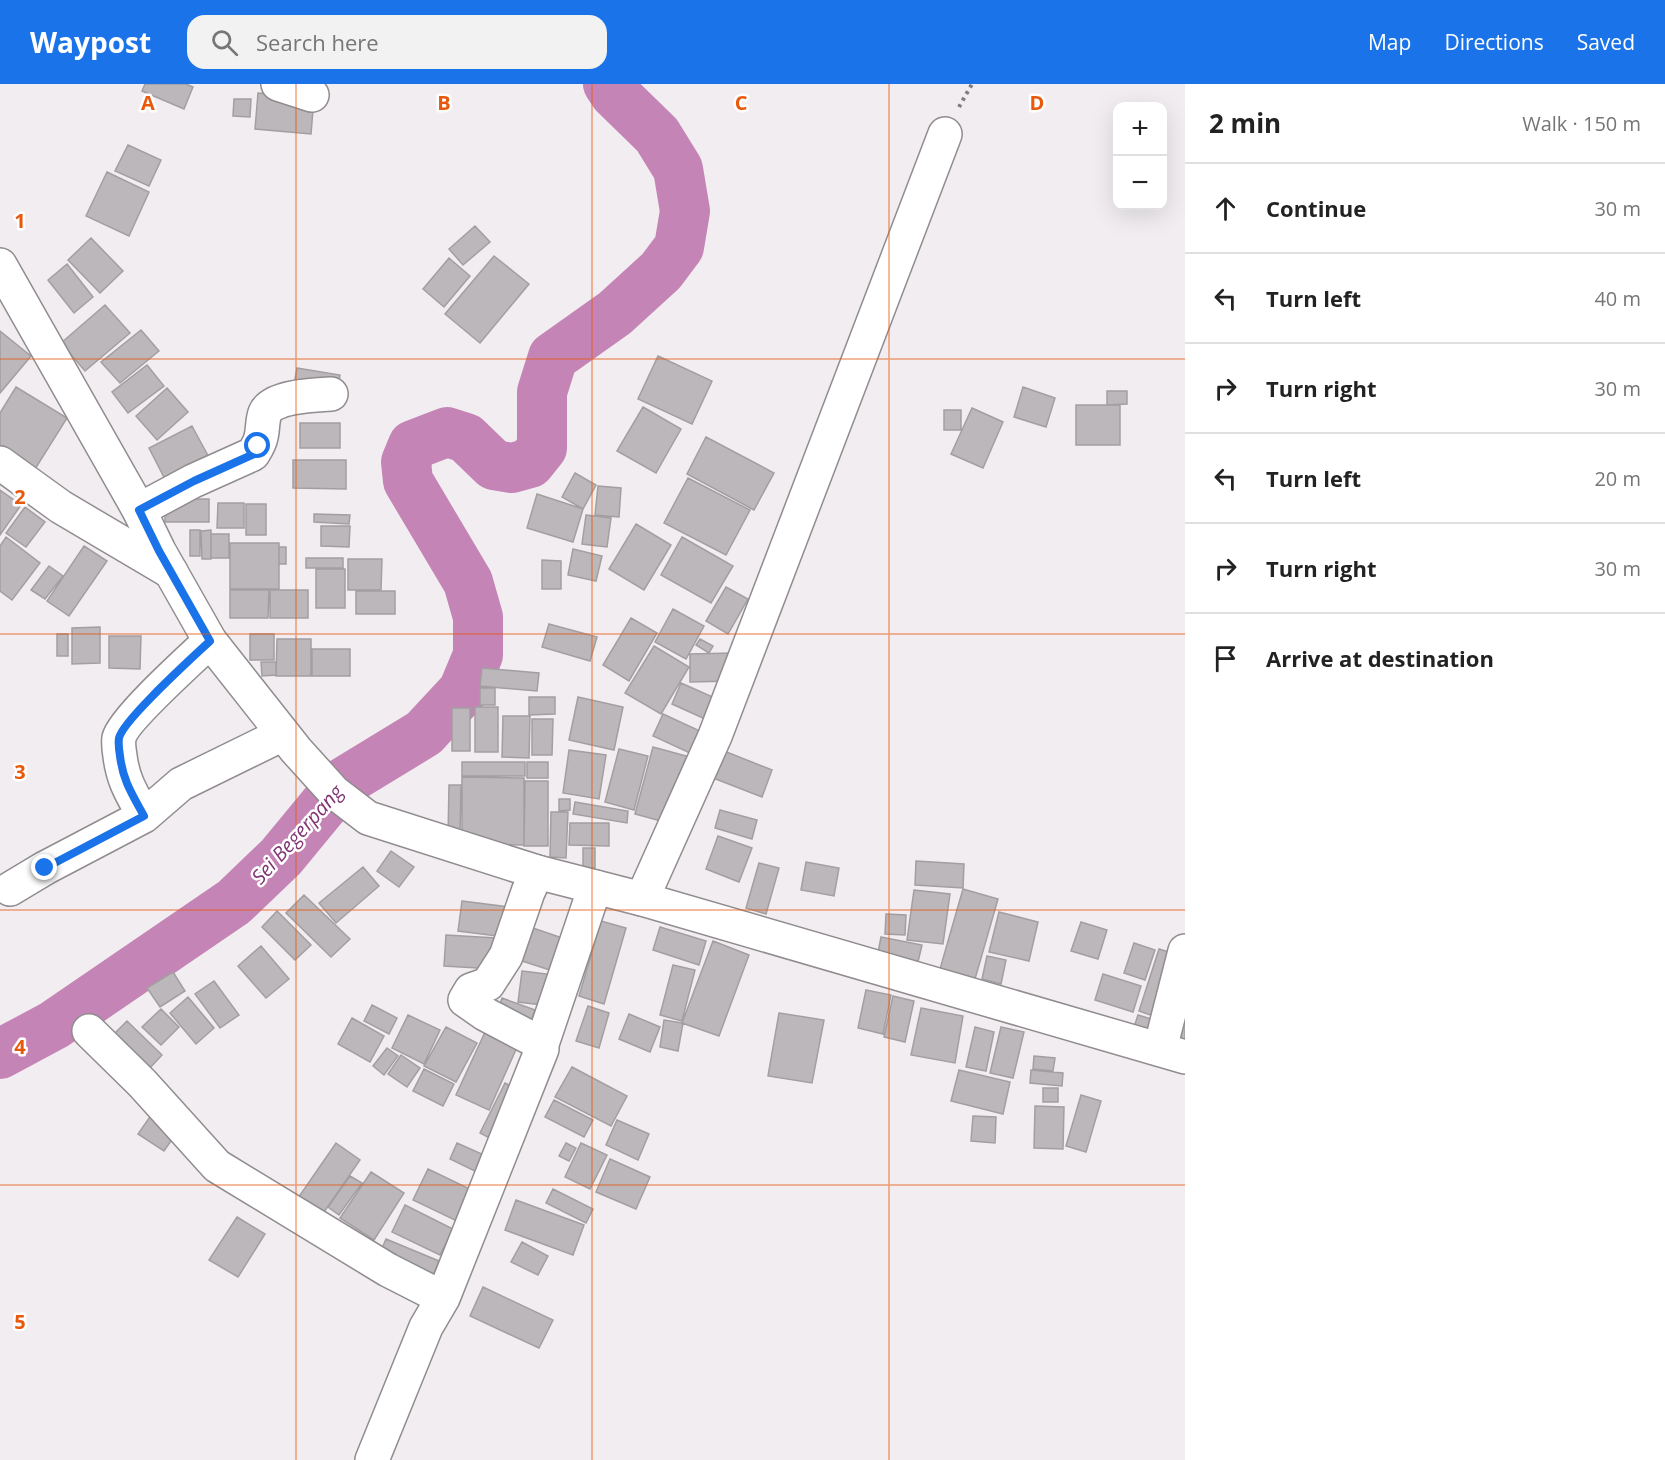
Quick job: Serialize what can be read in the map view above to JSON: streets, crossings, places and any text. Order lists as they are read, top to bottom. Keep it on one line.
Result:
{"water":["Sei Begerpang"],"page":{"header":"Waypost","search":"Search here","nav":["Map","Directions","Saved"],"heading":["2 min","Walk · 150 m"],"map_buttons":["+","−"],"list":[["Continue","30 m"],["Turn left","40 m"],["Turn right","30 m"],["Turn left","20 m"],["Turn right","30 m"],"Arrive at destination"]},"grid":{"columns":["A","B","C","D"],"rows":["1","2","3","4","5"]}}
